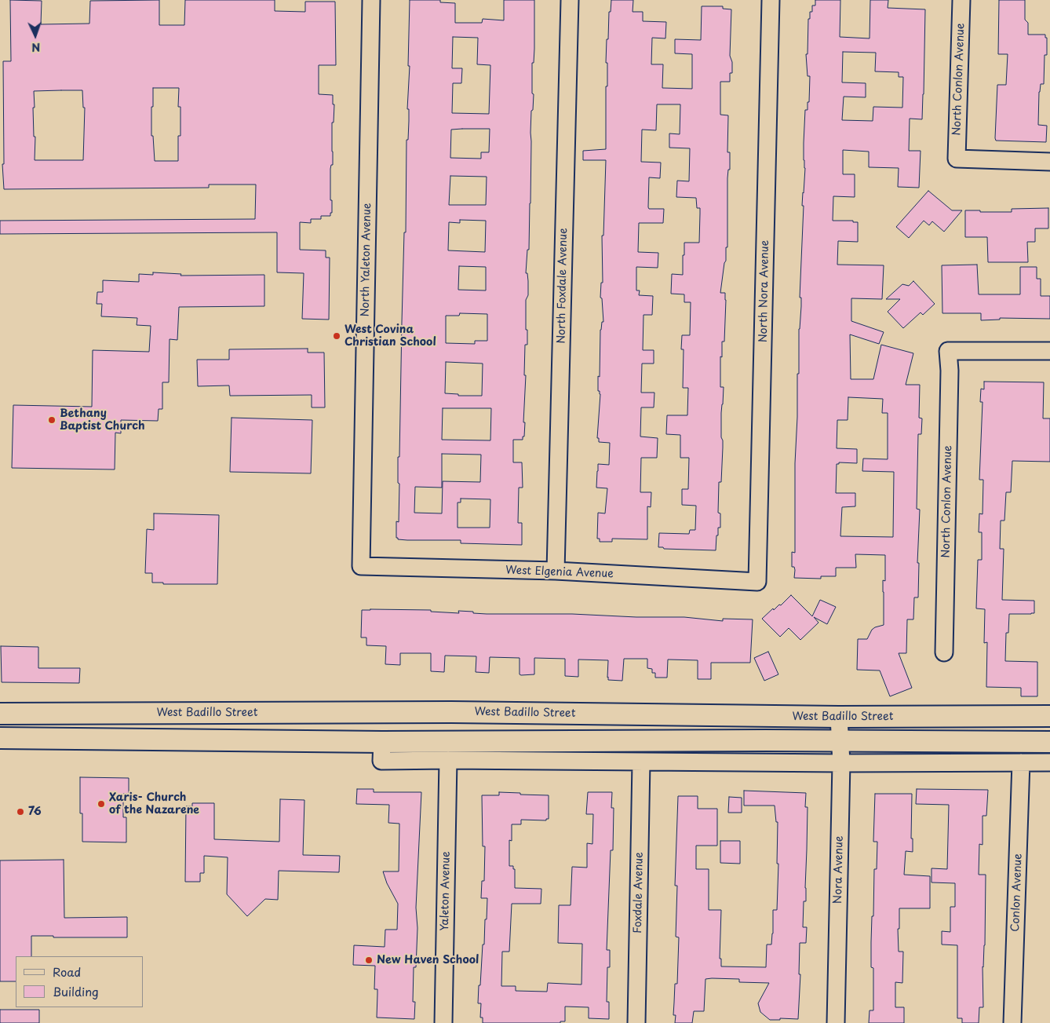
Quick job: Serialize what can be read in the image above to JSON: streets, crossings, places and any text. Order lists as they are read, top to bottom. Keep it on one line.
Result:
{"streets":{"main road":["West Badillo Street"],"street":["North Conlon Avenue","North Yaleton Avenue","North Foxdale Avenue","North Nora Avenue","West Elgenia Avenue","Nora Avenue","Yaleton Avenue","Foxdale Avenue","Conlon Avenue"]},"crossings":[["North Yaleton Avenue","West Elgenia Avenue"],["North Foxdale Avenue","West Elgenia Avenue"],["North Nora Avenue","West Elgenia Avenue"],["West Badillo Street","Nora Avenue"]],"places":["West Covina Christian School","Bethany Baptist Church","Xaris- Church of the Nazarene","76","New Haven School"],"legend":["Road","Building"],"north":"bottom"}
